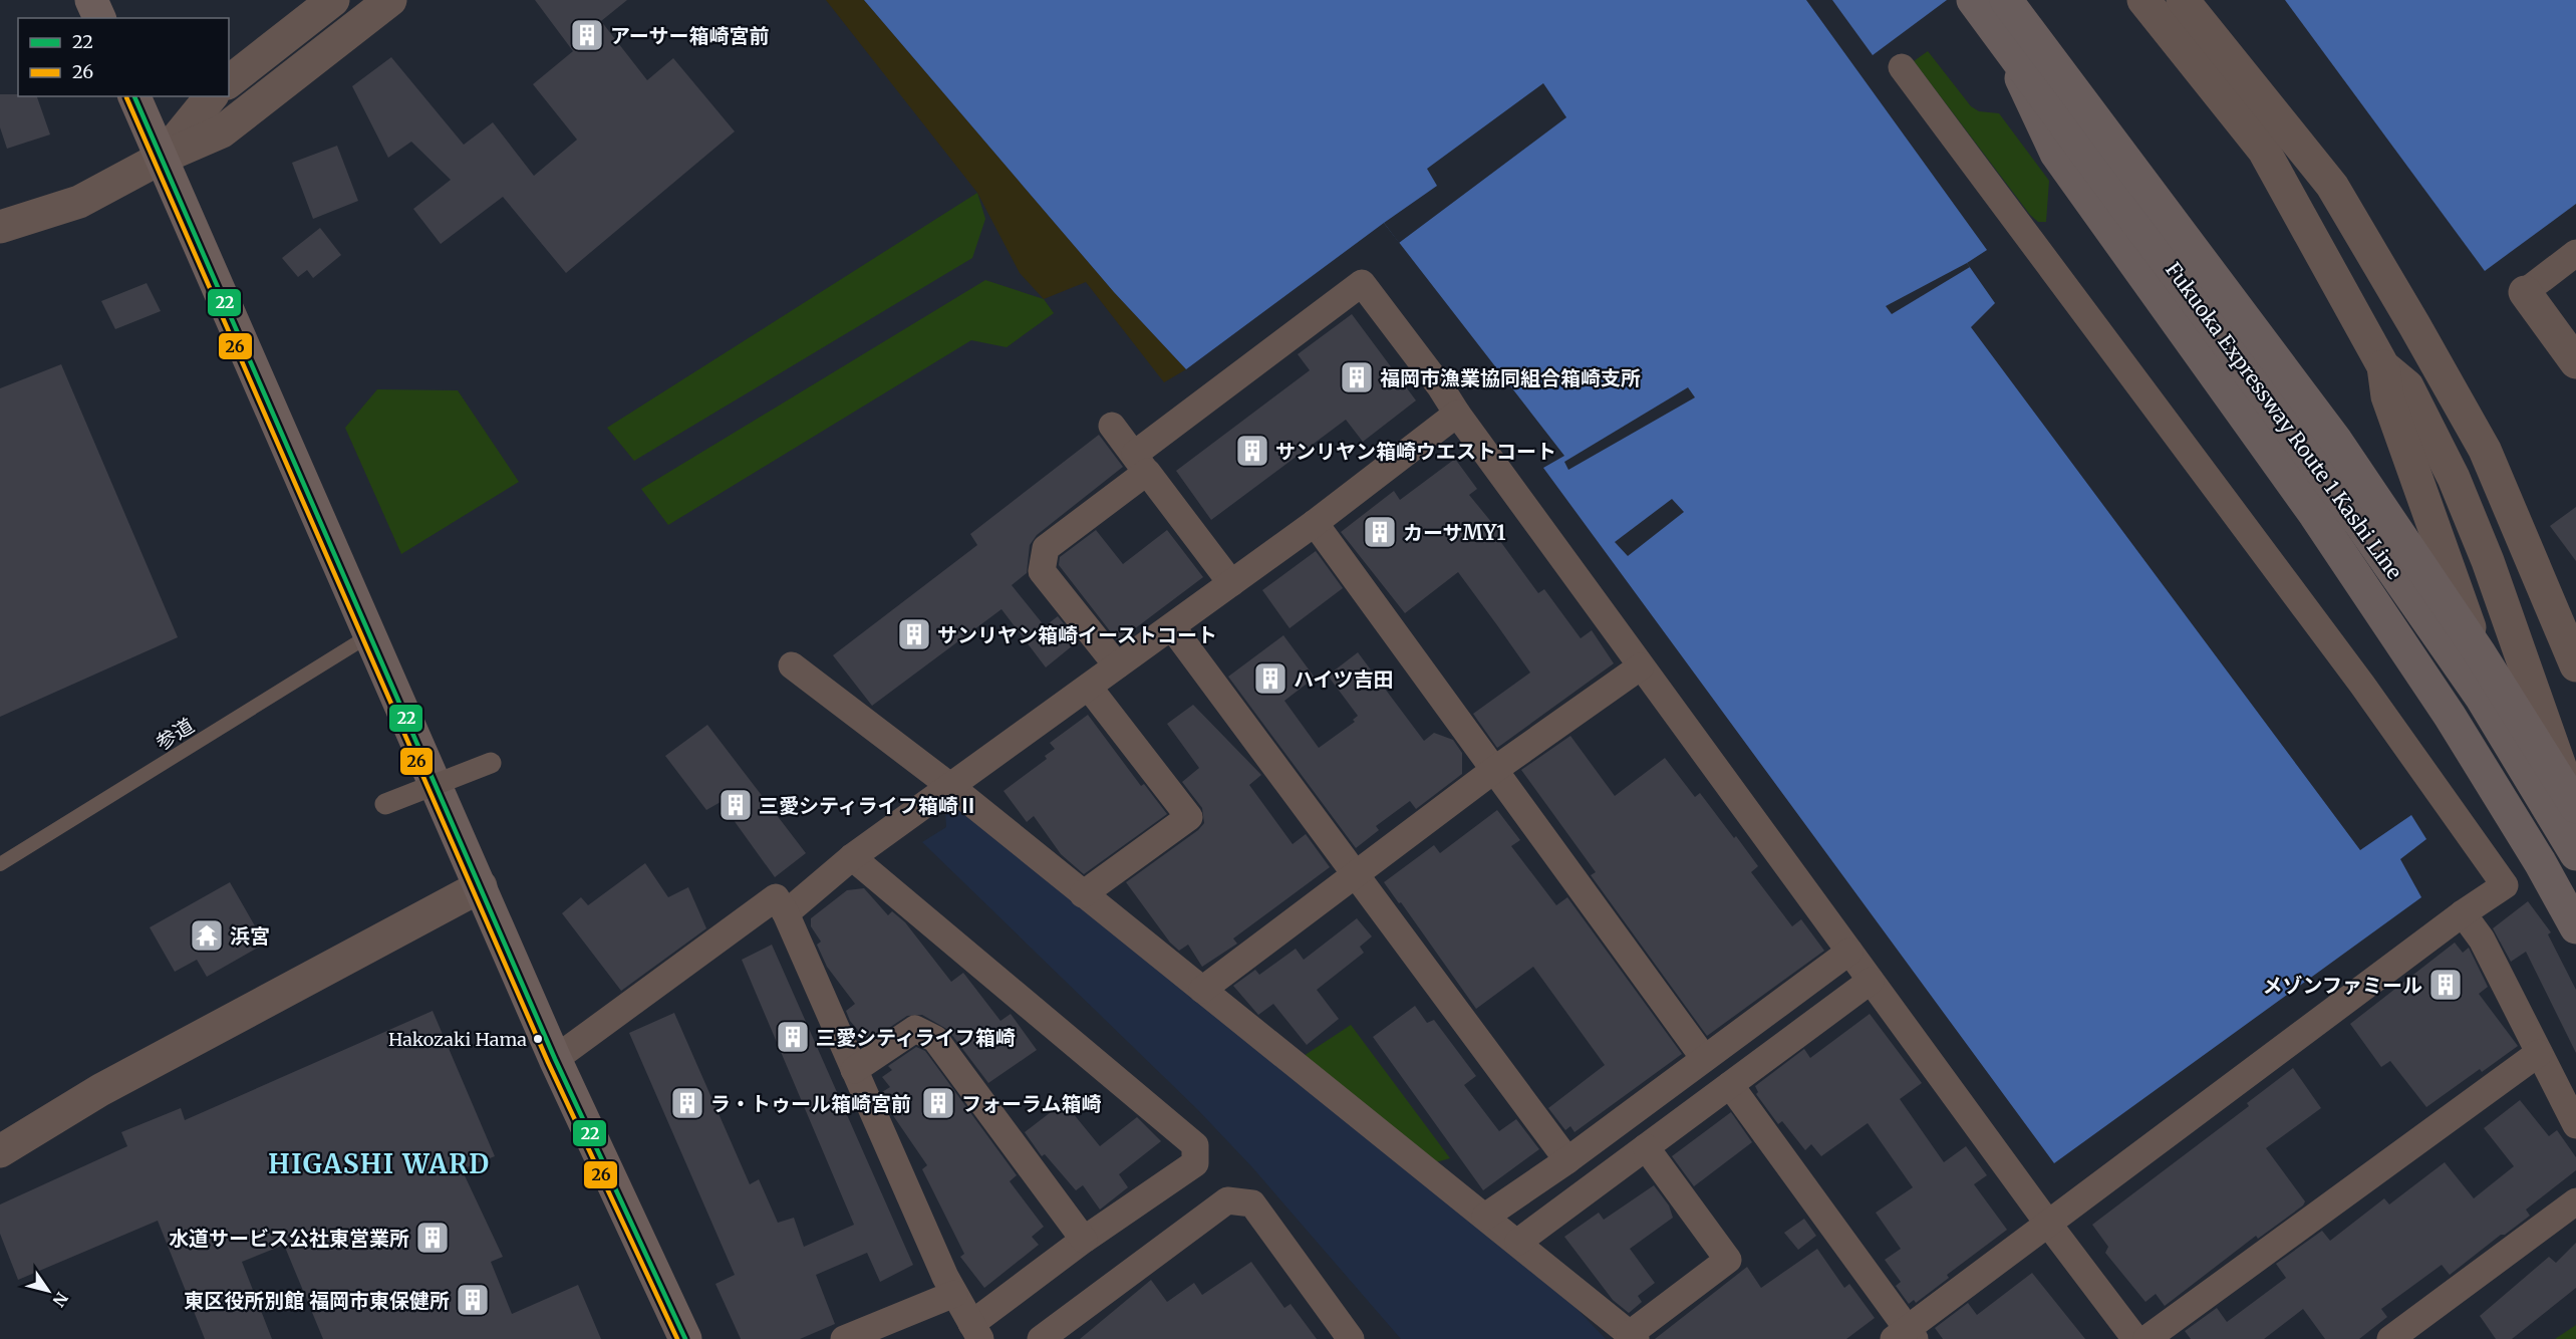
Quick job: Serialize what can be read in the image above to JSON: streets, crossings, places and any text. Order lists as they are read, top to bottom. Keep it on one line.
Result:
{"streets":{"highway":["Fukuoka Expressway Route 1 Kashi Line"],"lane":["参道"]},"districts":["HIGASHI WARD"],"places":{"building":["アーサー箱崎宮前","福岡市漁業協同組合箱崎支所","サンリヤン箱崎ウエストコート","カーサMY1","サンリヤン箱崎イーストコート","ハイツ吉田","三愛シティライフ箱崎Ⅱ","メゾンファミール","三愛シティライフ箱崎","ラ・トゥール箱崎宮前","フォーラム箱崎","水道サービス公社東営業所","東区役所別館 福岡市東保健所"],"temple":["浜宮"],"other":["Hakozaki Hama"]},"lines":["transit line 22","transit line 26"],"legend":["22","26"],"north":"bottom right"}
